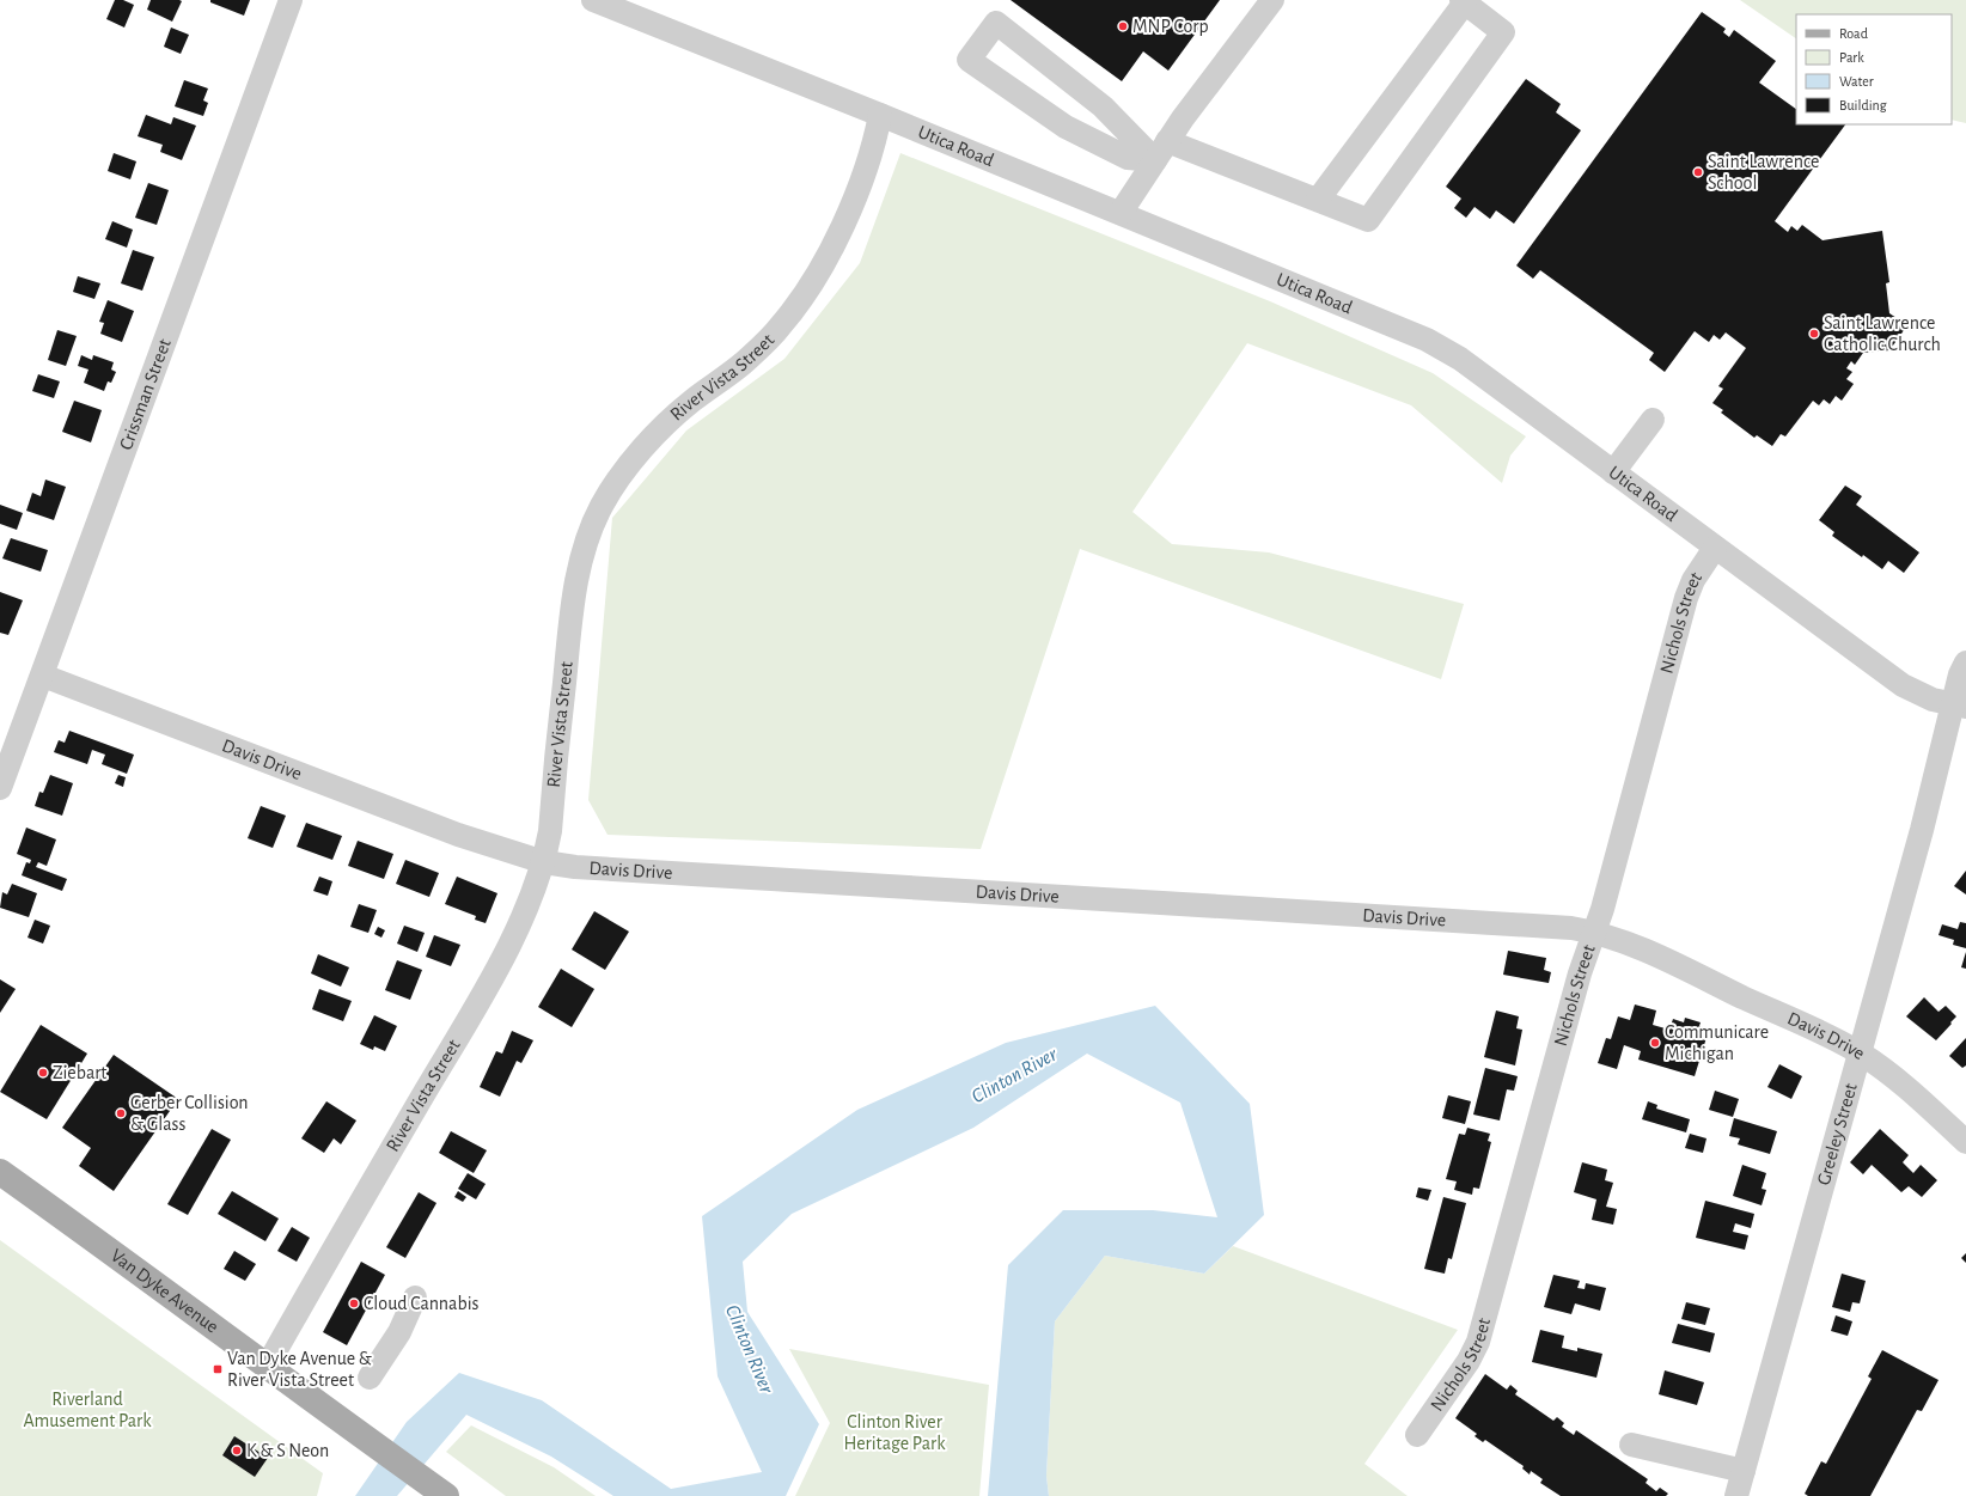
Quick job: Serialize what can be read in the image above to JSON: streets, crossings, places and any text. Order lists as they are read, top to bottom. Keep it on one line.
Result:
{"streets":{"main road":["Van Dyke Avenue"],"street":["Utica Road","River Vista Street","Crissman Street","Nichols Street","Davis Drive","Greeley Street"]},"crossings":[["Utica Road","River Vista Street"],["Utica Road","Nichols Street"],["Utica Road","Greeley Street"],["River Vista Street","Davis Drive"],["River Vista Street","Van Dyke Avenue"],["Crissman Street","Davis Drive"],["Nichols Street","Davis Drive"],["Davis Drive","Greeley Street"]],"water":["Clinton River"],"parks":["Riverland Amusement Park","Clinton River Heritage Park"],"places":{"other":["MNP Corp","Saint Lawrence School","Saint Lawrence Catholic Church","Communicare Michigan","Ziebart","Gerber Collision & Glass","Cloud Cannabis","K & S Neon"],"transit":["Van Dyke Avenue & River Vista Street"]},"legend":["Road","Park","Water","Building"]}
